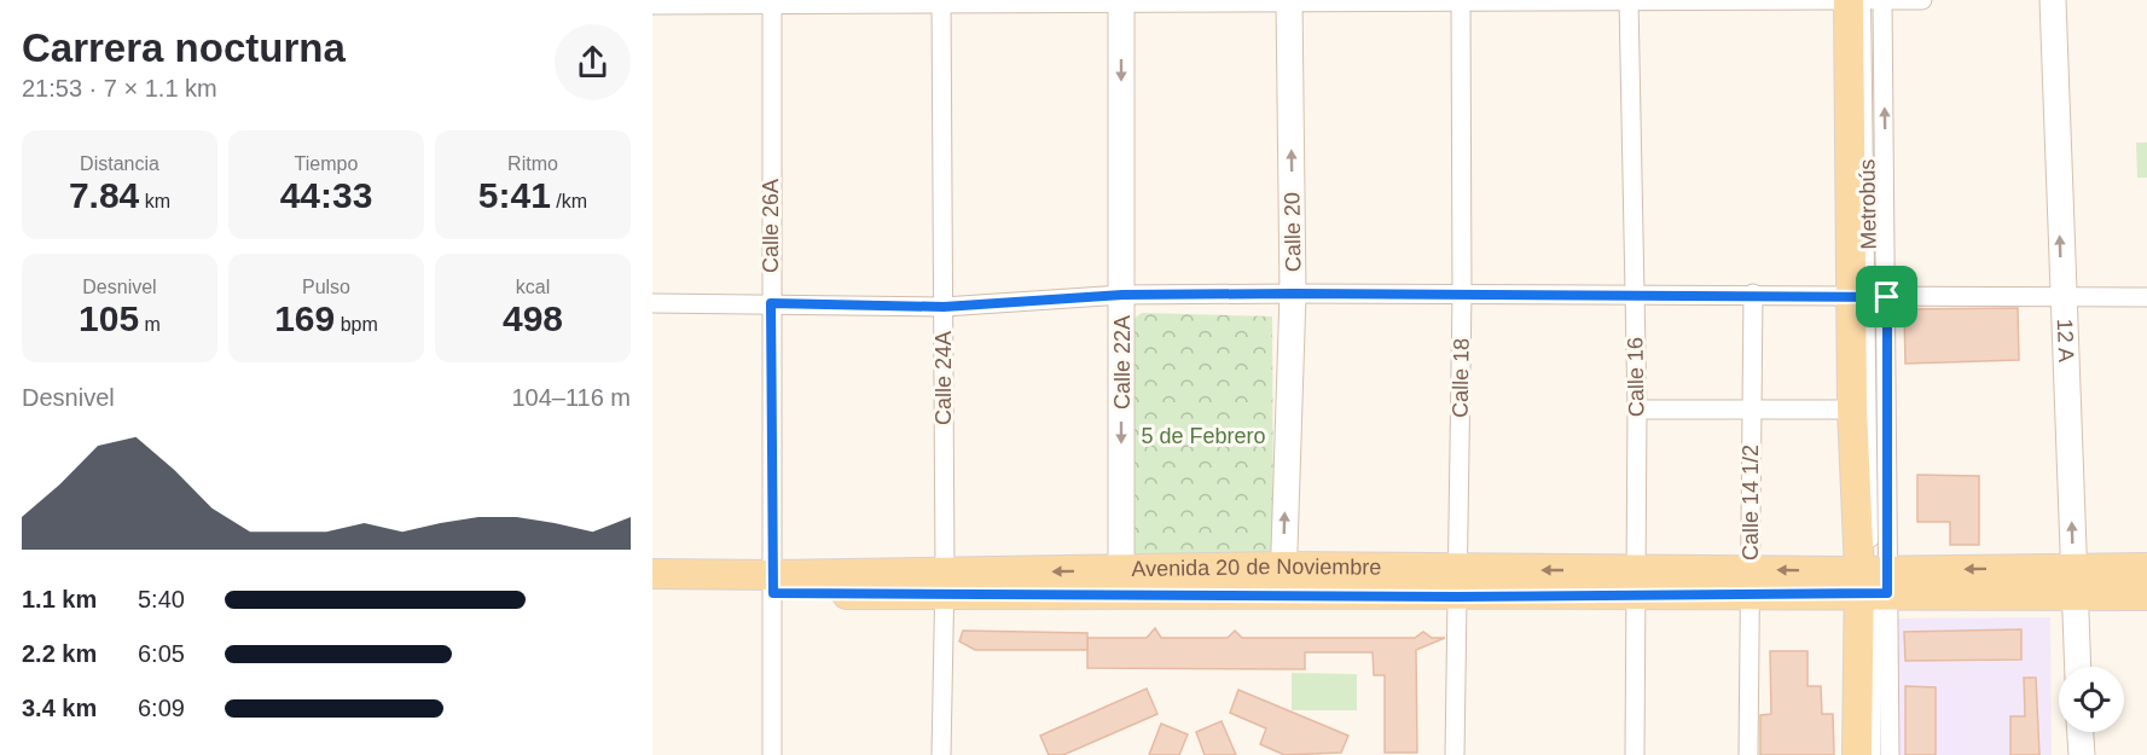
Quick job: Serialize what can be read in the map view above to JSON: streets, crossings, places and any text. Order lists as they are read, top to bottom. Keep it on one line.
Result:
{"streets":{"main road":["Calle 20","12 A","Calle 22A","Avenida 20 de Noviembre"],"street":["Calle 26A","Calle 16","Calle 24A","Calle 18","Calle 14 1/2"],"lane":["Metrobús"]},"crossings":[["Calle 26A","Avenida 20 de Noviembre"],["Calle 20","Avenida 20 de Noviembre"],["12 A","Avenida 20 de Noviembre"],["Calle 22A","Avenida 20 de Noviembre"],["Calle 16","Avenida 20 de Noviembre"],["Calle 24A","Avenida 20 de Noviembre"],["Calle 18","Avenida 20 de Noviembre"],["Calle 14 1/2","Avenida 20 de Noviembre"]],"one_way":["Calle 20","Calle 22A"],"parks":["5 de Febrero"],"page":{"heading":["Carrera nocturna","21:53 · 7 × 1.1 km"],"stats":[["Distancia","7.84 km"],["Tiempo","44:33"],["Ritmo","5:41 /km"],["Desnivel","105 m"],["Pulso","169 bpm"],["kcal","498"]],"chart":["Desnivel","104–116 m"],"list":[{"name":"1.1 km","note":"5:40"},{"name":"2.2 km","note":"6:05"},{"name":"3.4 km","note":"6:09"}]}}
